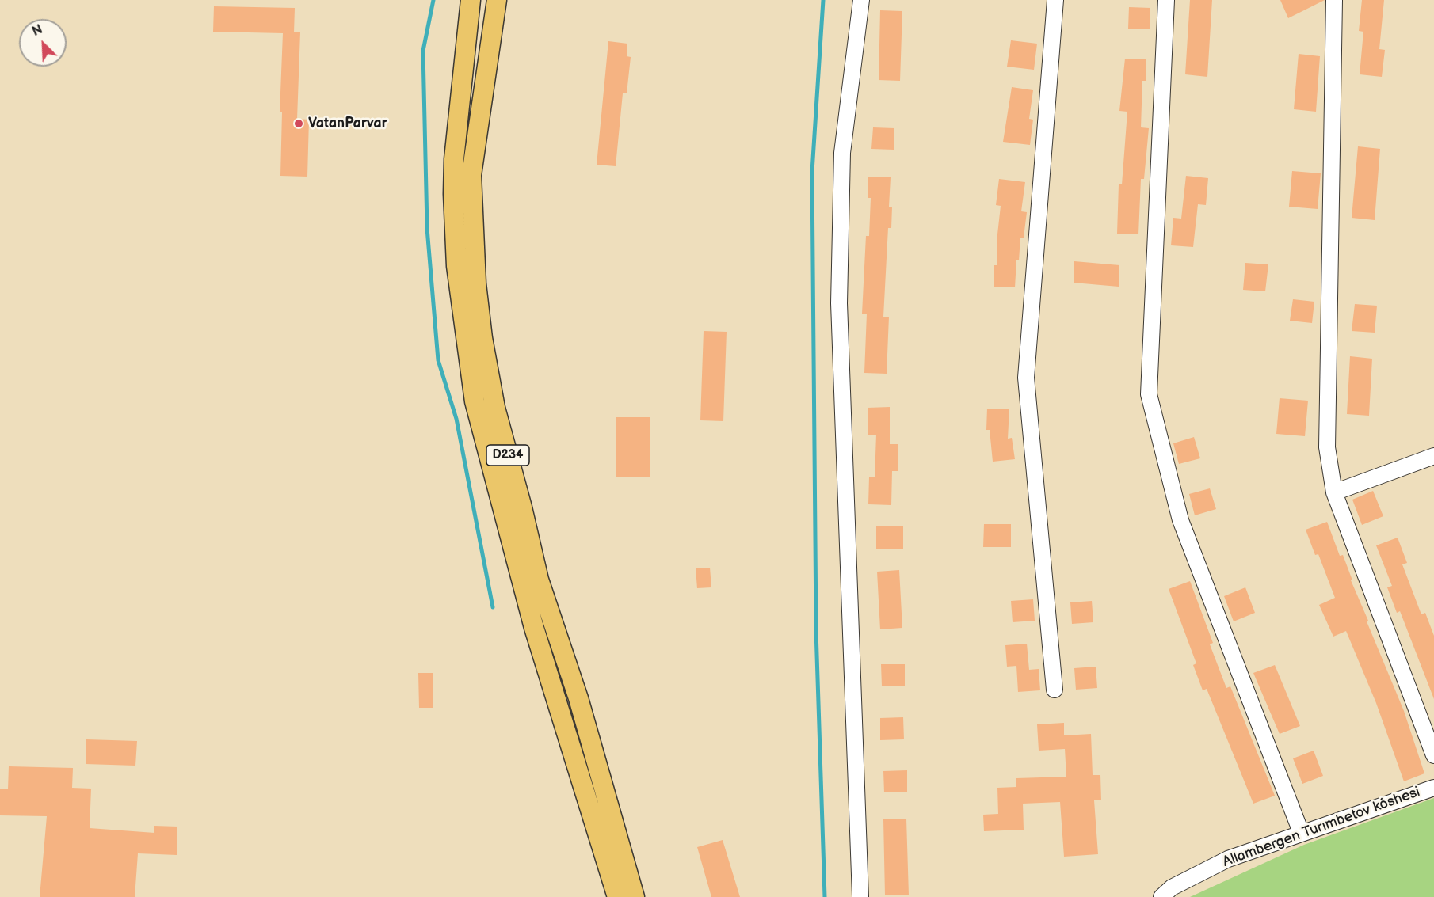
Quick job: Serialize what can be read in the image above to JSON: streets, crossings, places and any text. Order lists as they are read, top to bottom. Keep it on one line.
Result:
{"streets":{"main road":["D234"],"street":["Allambergen Turımbetov kóshesi"]},"places":["VatanParvar"],"north":"top left"}
